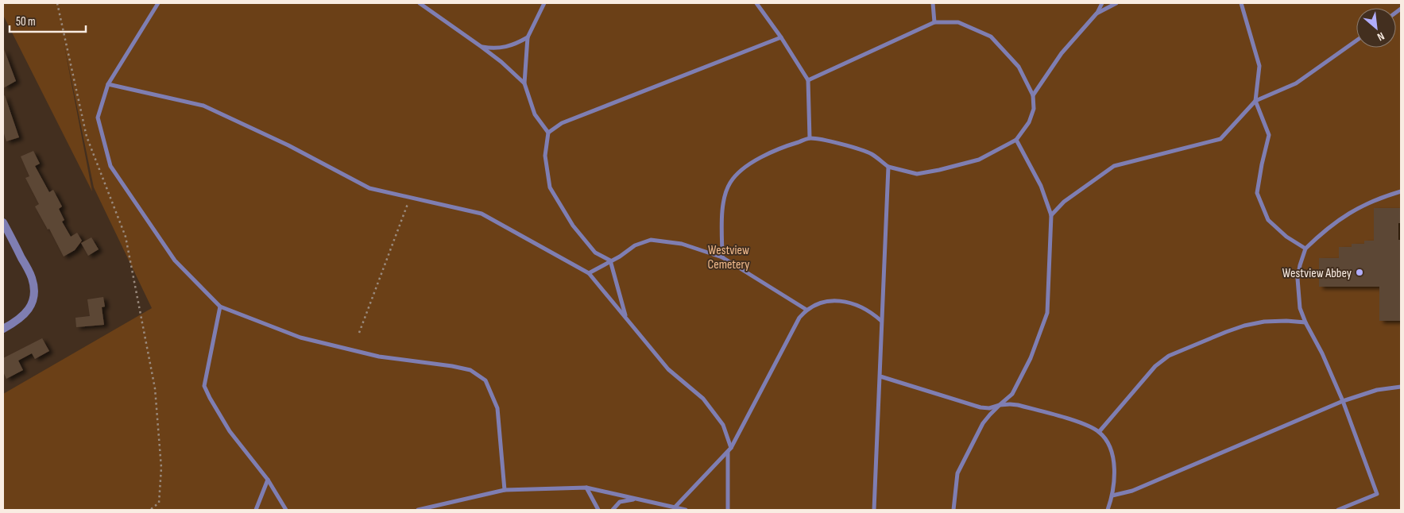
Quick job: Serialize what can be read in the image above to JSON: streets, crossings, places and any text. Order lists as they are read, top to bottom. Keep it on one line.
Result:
{"parks":["Westview Cemetery"],"places":["Westview Abbey"],"scale_bar":"50 m","north":"bottom right"}
